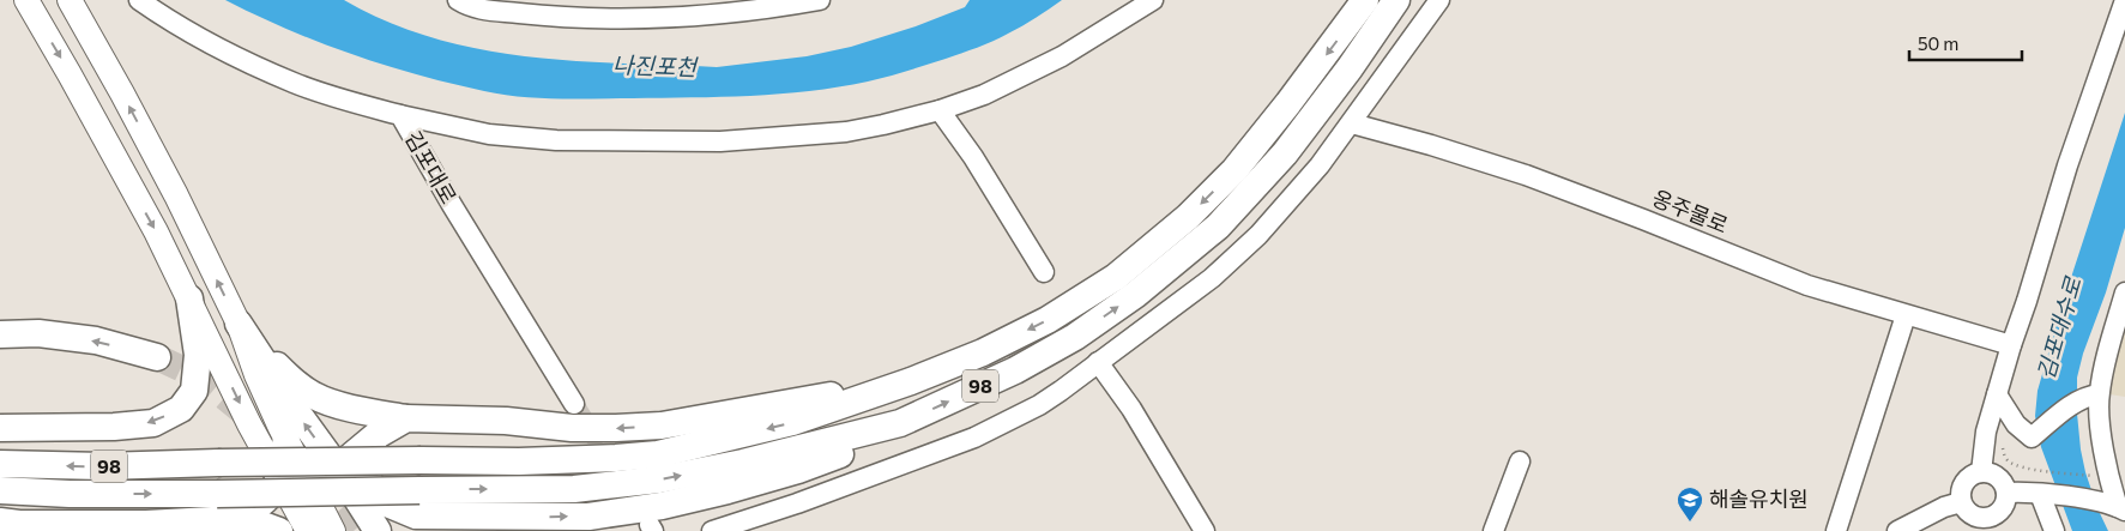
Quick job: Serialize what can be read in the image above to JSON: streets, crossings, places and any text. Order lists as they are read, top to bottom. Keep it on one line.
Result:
{"streets":{"highway":["98"],"street":["김포대로","옹주물로"]},"water":["나진포천","김포대수로"],"places":{"school or university":["해솔유치원"]},"scale_bar":"50 m"}
